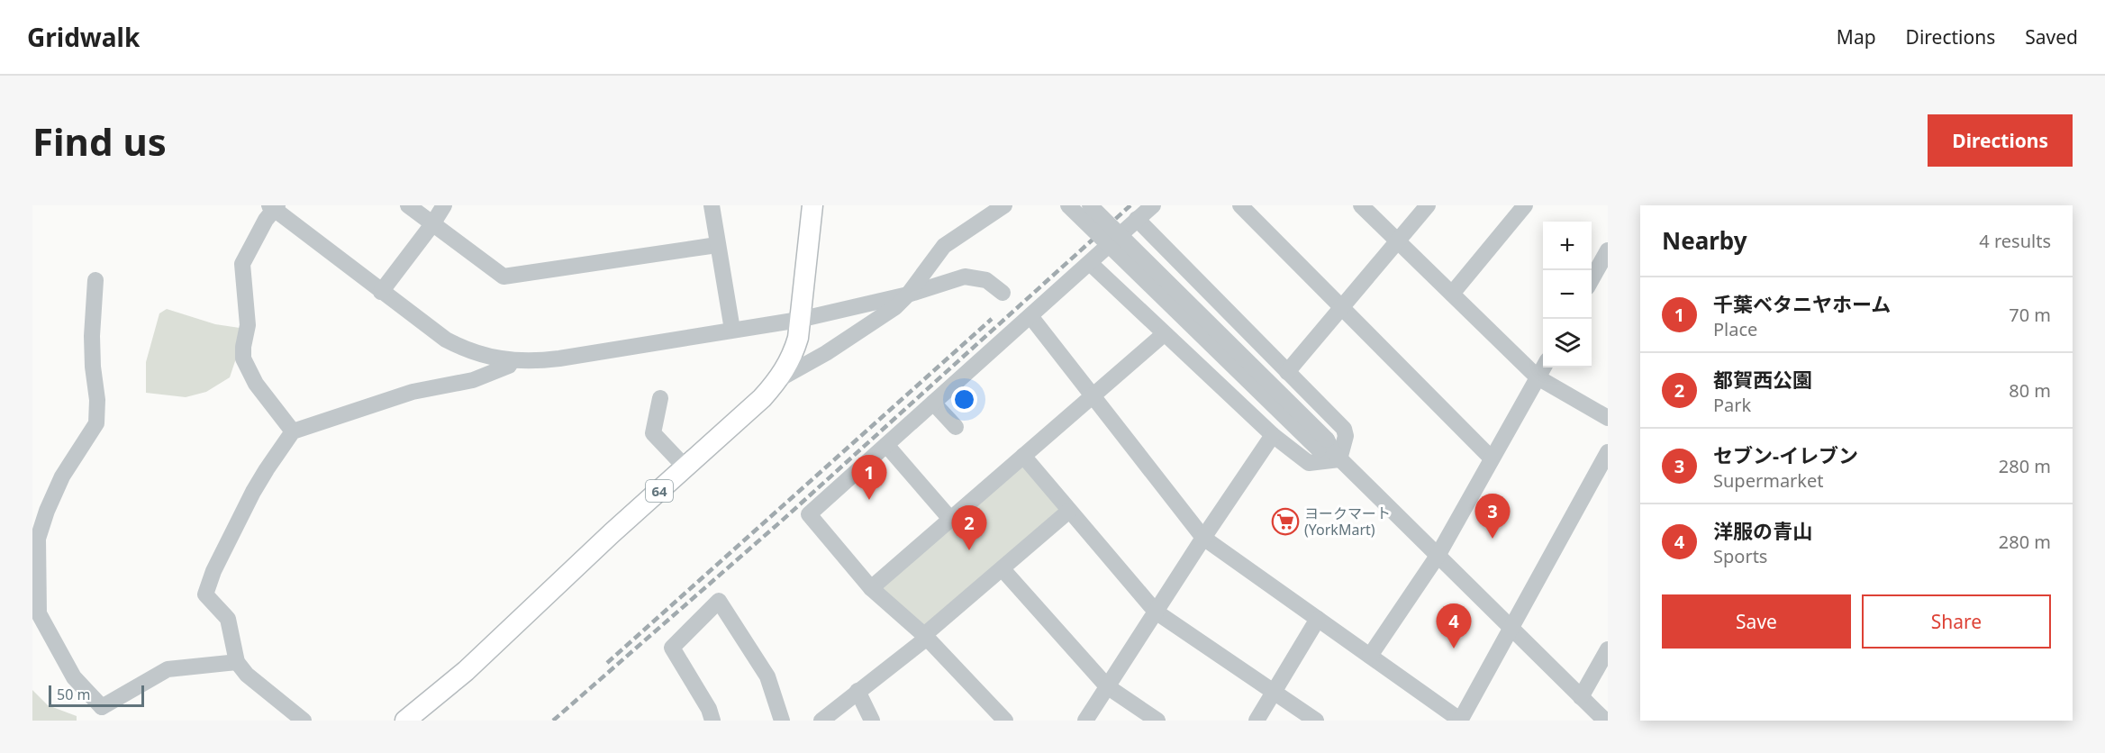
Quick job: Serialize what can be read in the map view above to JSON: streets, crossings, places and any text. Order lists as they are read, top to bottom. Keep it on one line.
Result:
{"streets":{"main road":["64"]},"places":{"supermarket":["ヨークマート (YorkMart)"]},"scale_bar":"50 m","page":{"header":"Gridwalk","nav":["Map","Directions","Saved"],"buttons":["Directions",["Save","Share"]],"title":"Find us","heading":["Nearby","4 results"],"map_buttons":["+","−"],"list":[{"mark":"1","name":"千葉ベタニヤホーム","note":"Place","value":"70 m"},{"mark":"2","name":"都賀西公園","note":"Park","value":"80 m"},{"mark":"3","name":"セブン-イレブン","note":"Supermarket","value":"280 m"},{"mark":"4","name":"洋服の青山","note":"Sports","value":"280 m"}],"pins":["1","3","2","4"],"scale":"50 m"}}
